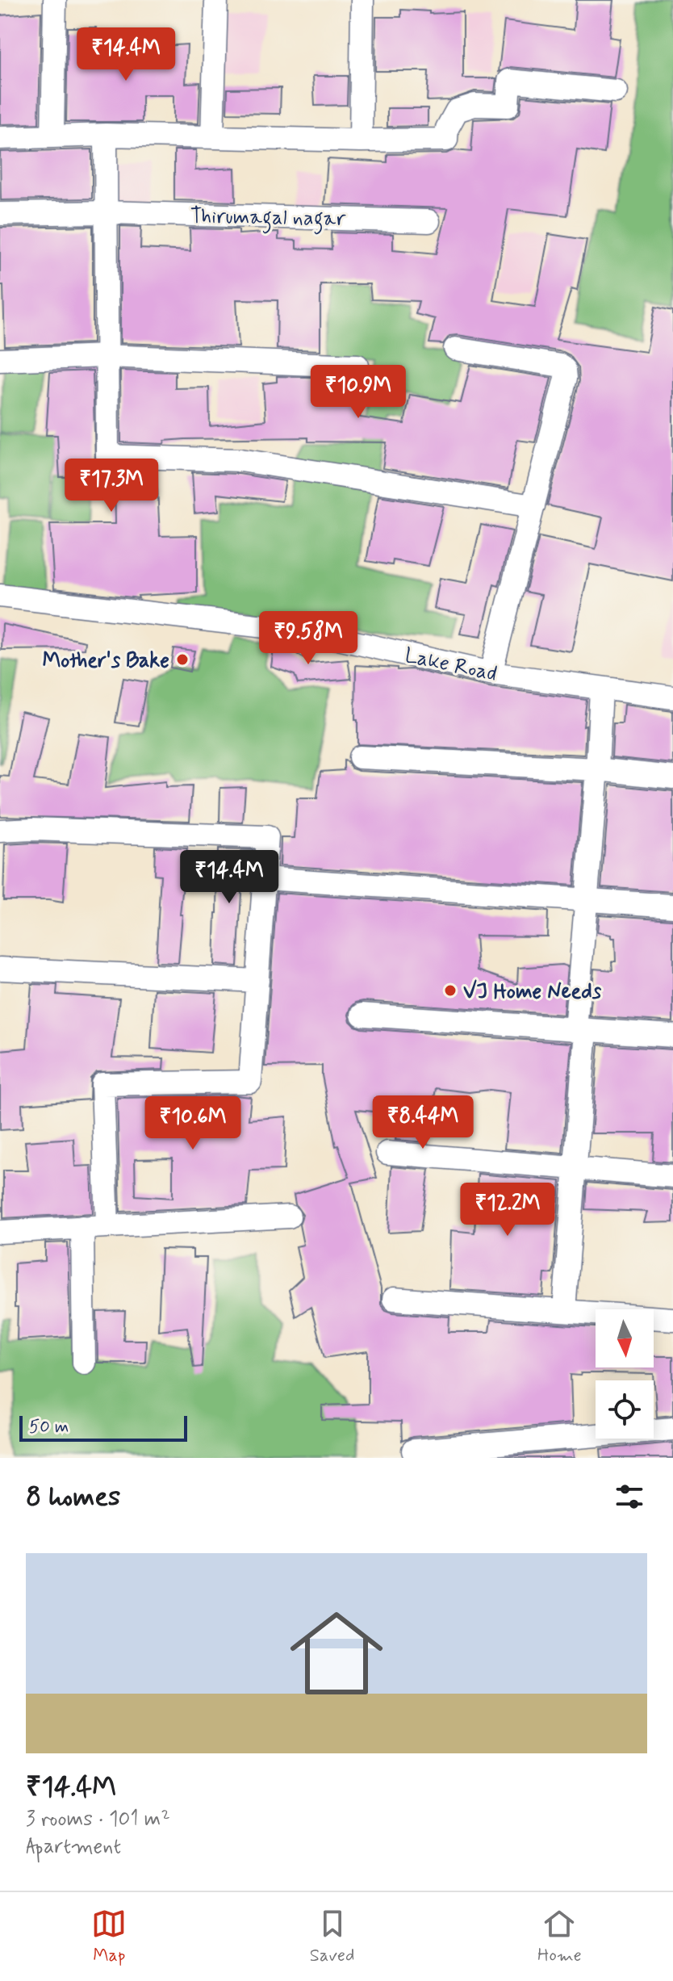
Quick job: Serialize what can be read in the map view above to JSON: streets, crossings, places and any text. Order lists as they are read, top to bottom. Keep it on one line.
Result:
{"streets":{"street":["Thirumagal nagar","Lake Road"]},"places":["Mother's Bake","VJ Home Needs"],"scale_bar":"50 m","north":"bottom","page":{"price":["₹14.4M","₹10.9M","₹17.3M","₹9.58M","₹14.4M","₹8.44M","₹10.6M","₹12.2M"],"scale":"50 m","heading":"8 homes","list":[{"name":"₹14.4M","note":"3 rooms · 101 m² · Apartment"}],"tabs":["Map","Saved","Home"]}}
